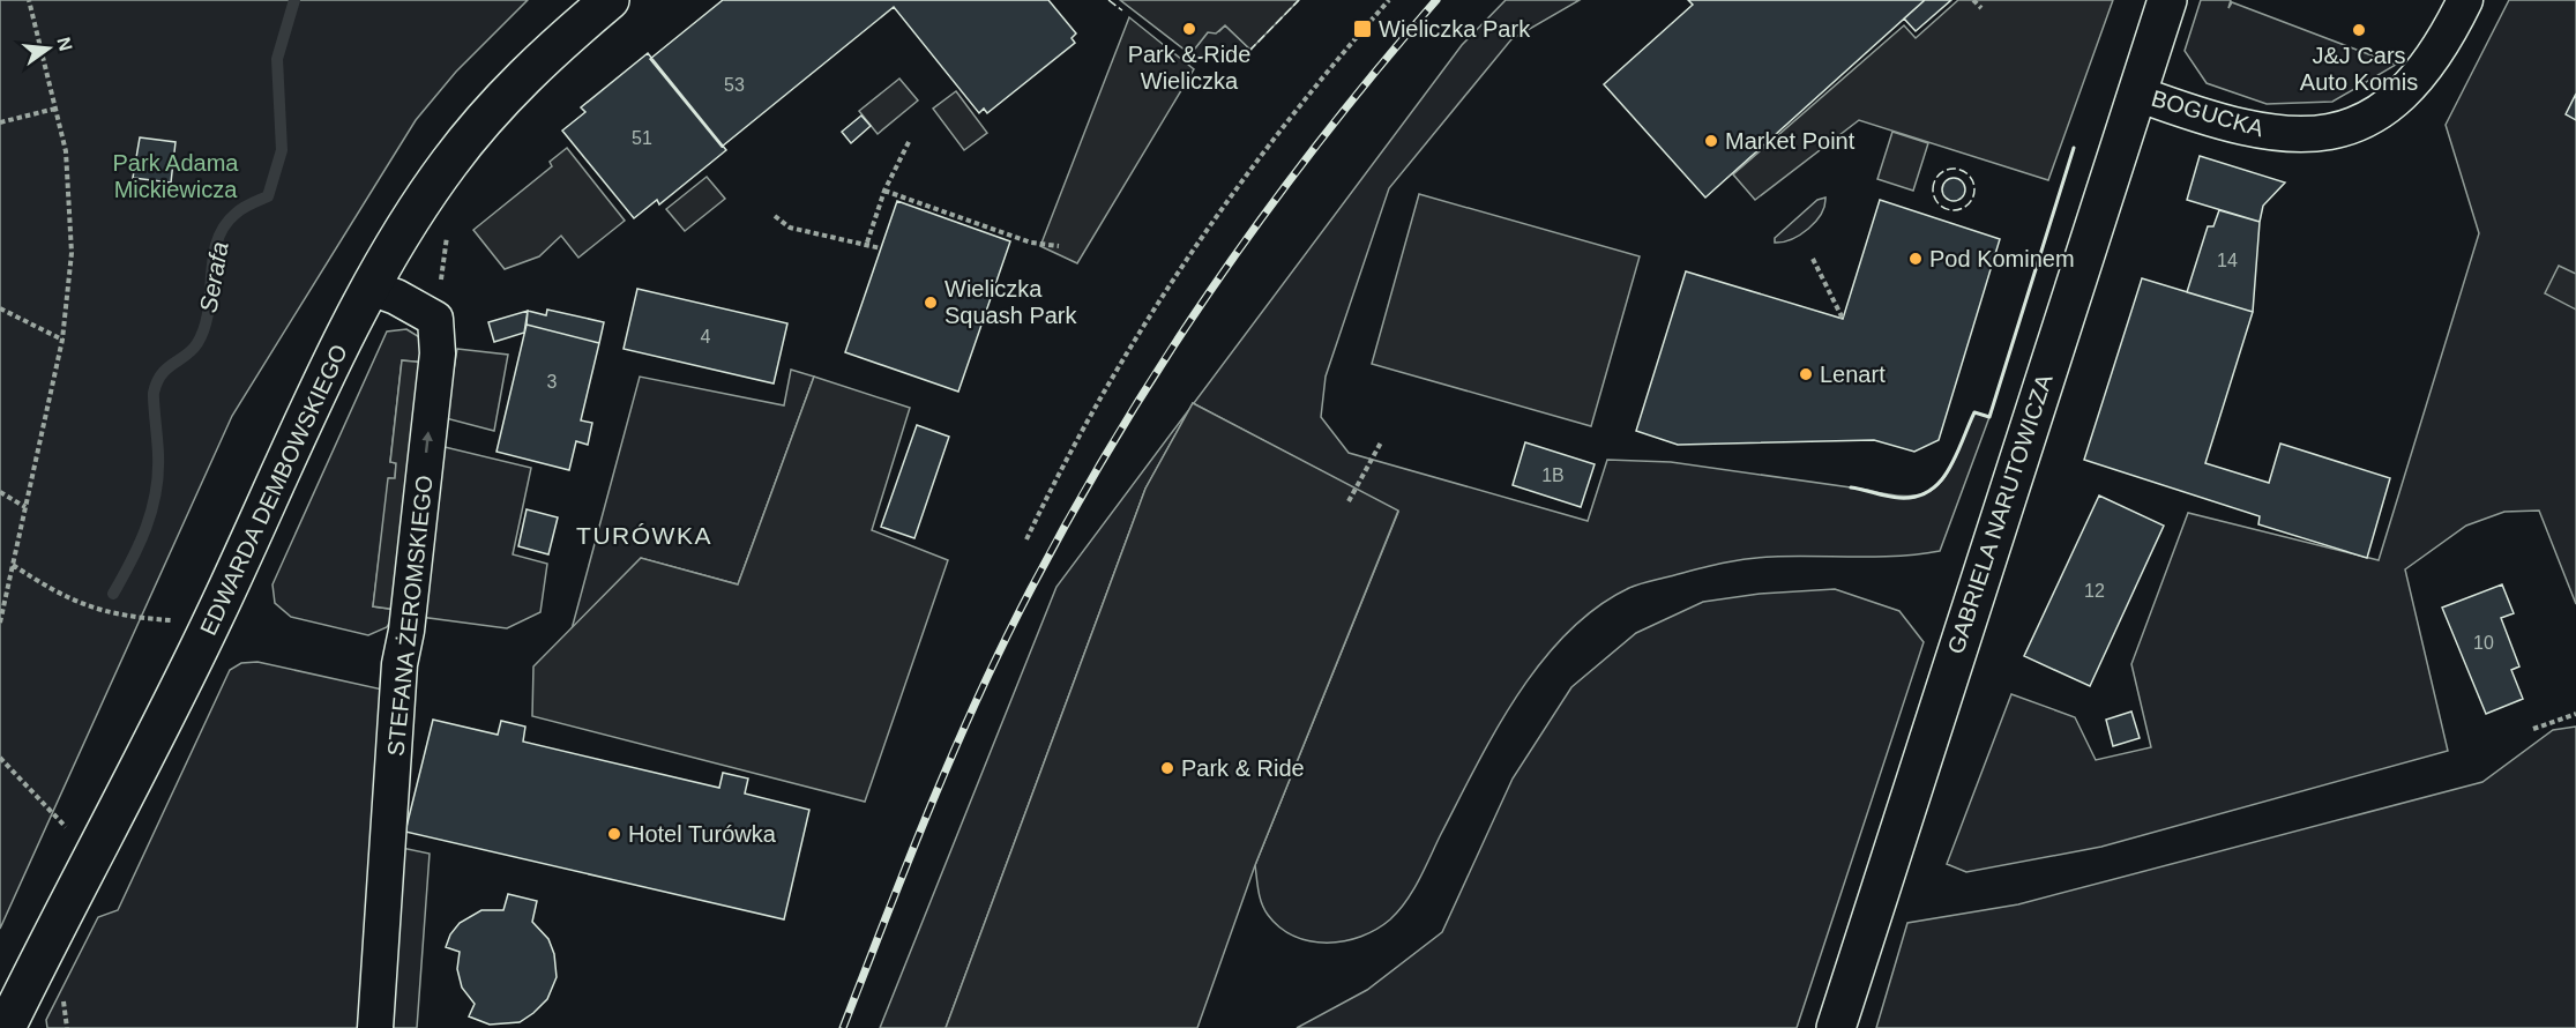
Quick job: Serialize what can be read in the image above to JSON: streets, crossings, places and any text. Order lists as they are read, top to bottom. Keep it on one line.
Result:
{"streets":{"street":["BOGUCKA","EDWARDA DEMBOWSKIEGO","GABRIELA NARUTOWICZA","STEFANA ŻEROMSKIEGO"]},"crossings":[["BOGUCKA","GABRIELA NARUTOWICZA"]],"one_way":["STEFANA ŻEROMSKIEGO"],"districts":["TURÓWKA"],"water":["Serafa"],"parks":["Park Adama Mickiewicza"],"places":{"other":["Park & Ride Wieliczka","J&J Cars Auto Komis","Market Point","Pod Kominem","Wieliczka Squash Park","Lenart","Park & Ride","Hotel Turówka"],"transit":["Wieliczka Park"]},"house_numbers":["53","51","14","4","3","1B","12","10"],"north":"right"}
